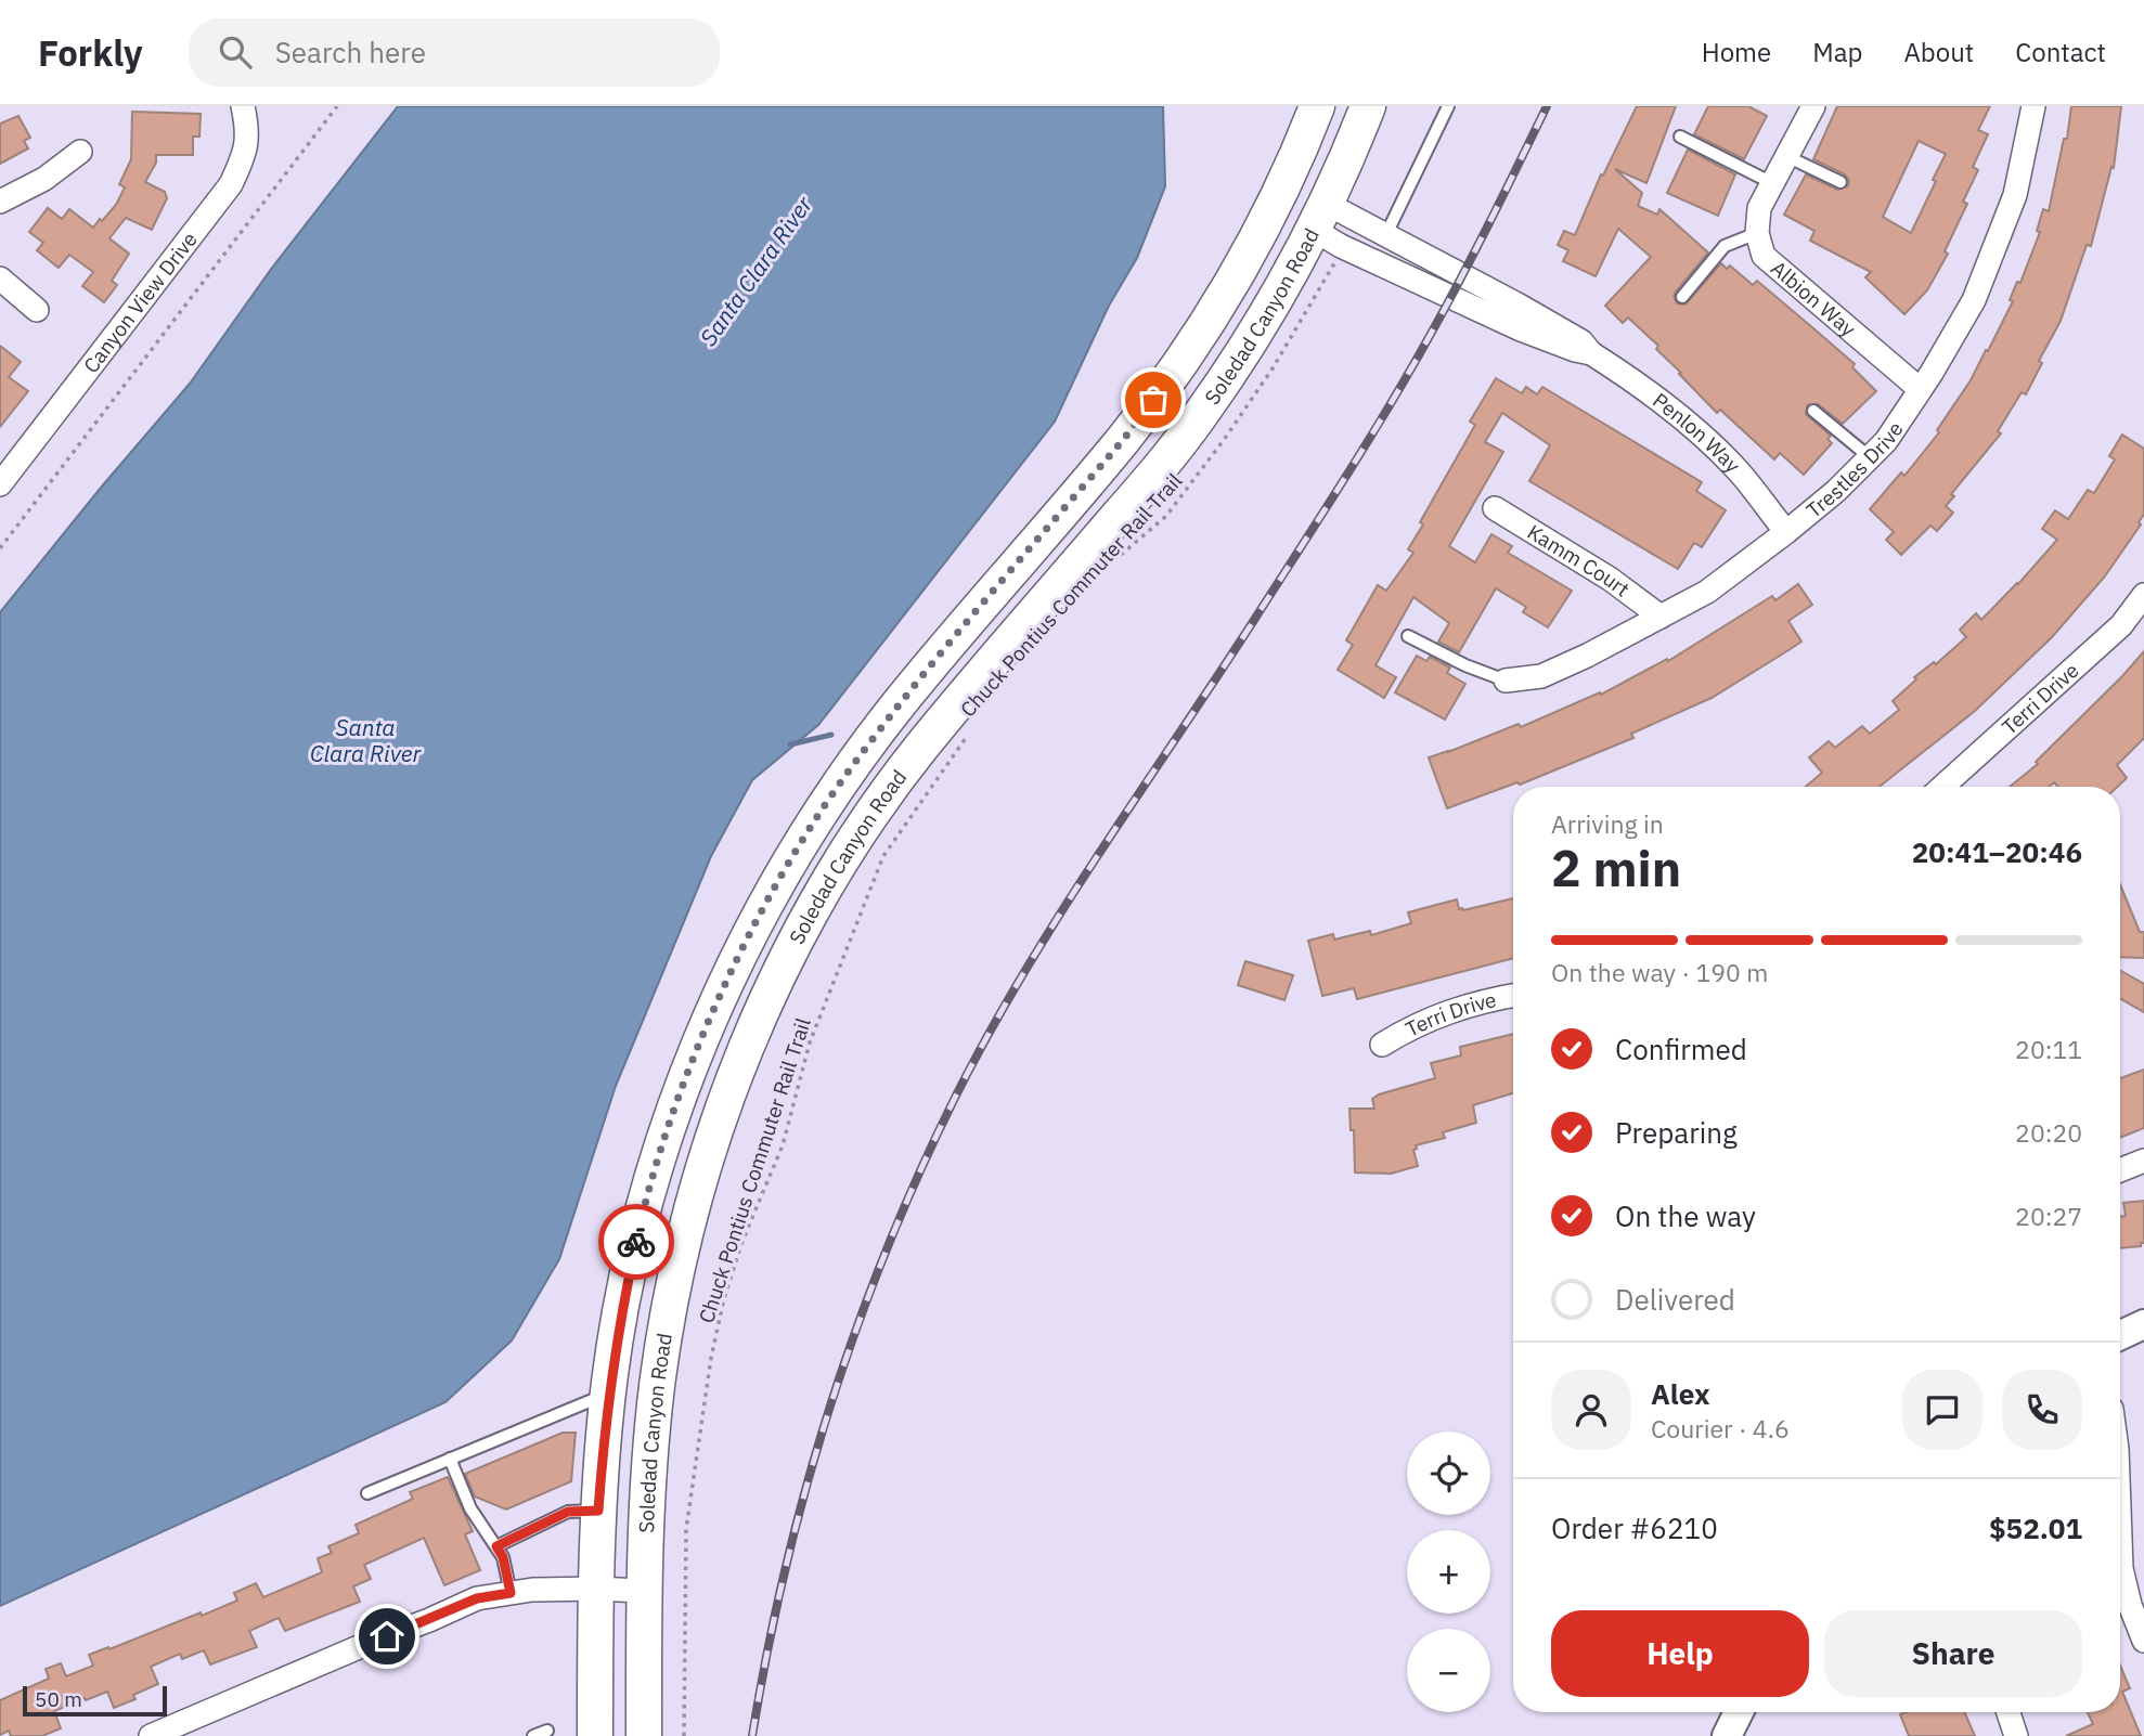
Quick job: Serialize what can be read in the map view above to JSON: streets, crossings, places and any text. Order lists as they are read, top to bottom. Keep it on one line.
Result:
{"streets":{"main road":["Soledad Canyon Road"],"street":["Albion Way","Canyon View Drive","Penlon Way","Trestles Drive","Kamm Court","Terri Drive"],"path":["Chuck Pontius Commuter Rail Trail"]},"crossings":[["Albion Way","Trestles Drive"],["Soledad Canyon Road","Chuck Pontius Commuter Rail Trail"],["Penlon Way","Trestles Drive"],["Trestles Drive","Kamm Court"]],"water":["Santa Clara River"],"scale_bar":"50 m","page":{"header":"Forkly","search":"Search here","nav":["Home","Map","About","Contact"],"heading":["2 min","Arriving in","20:41–20:46"],"panel":["Alex","Courier · 4.6","Order #6210","$52.01"],"bar":"On the way · 190 m","list":[["Confirmed","20:11"],["Preparing","20:20"],["On the way","20:27"],"Delivered"],"map_buttons":["+","−"],"buttons":["Help","Share"],"scale":"50 m"}}
